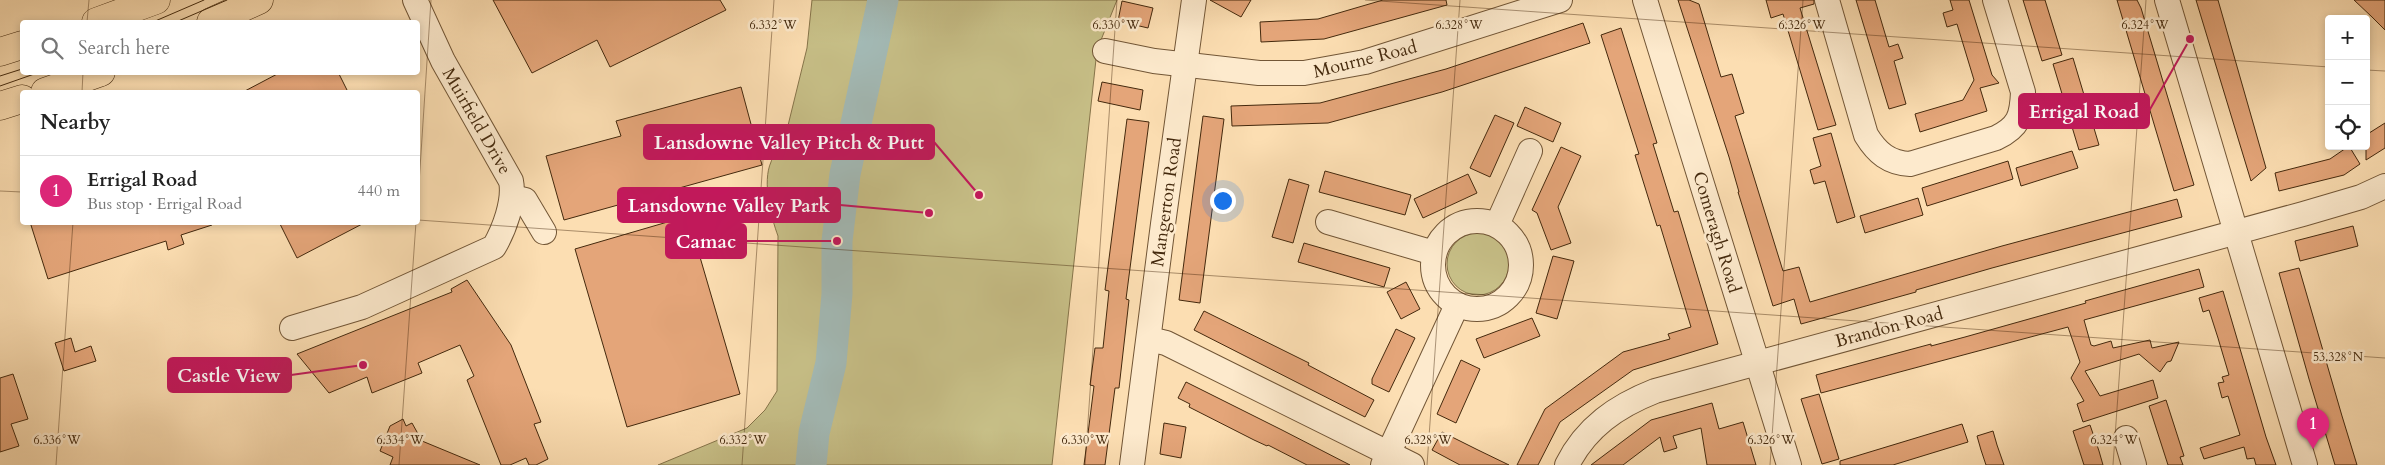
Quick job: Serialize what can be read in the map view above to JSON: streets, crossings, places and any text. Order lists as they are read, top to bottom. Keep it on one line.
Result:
{"streets":{"street":["Mourne Road","Muirfield Drive","Mangerton Road","Comeragh Road","Brandon Road"]},"crossings":[["Mourne Road","Mangerton Road"],["Comeragh Road","Brandon Road"]],"places":["Errigal Road","Lansdowne Valley Pitch & Putt","Lansdowne Valley Park","Camac","Castle View"],"page":{"map_buttons":["+","−"],"search":"Search here","heading":"Nearby","list":[{"mark":"1","name":"Errigal Road","note":"Bus stop · Errigal Road","value":"440 m"}],"pins":"1"},"coordinates":["6.332°W","6.330°W","6.328°W","6.326°W","6.324°W","53.328°N","6.336°W","6.334°W"]}
